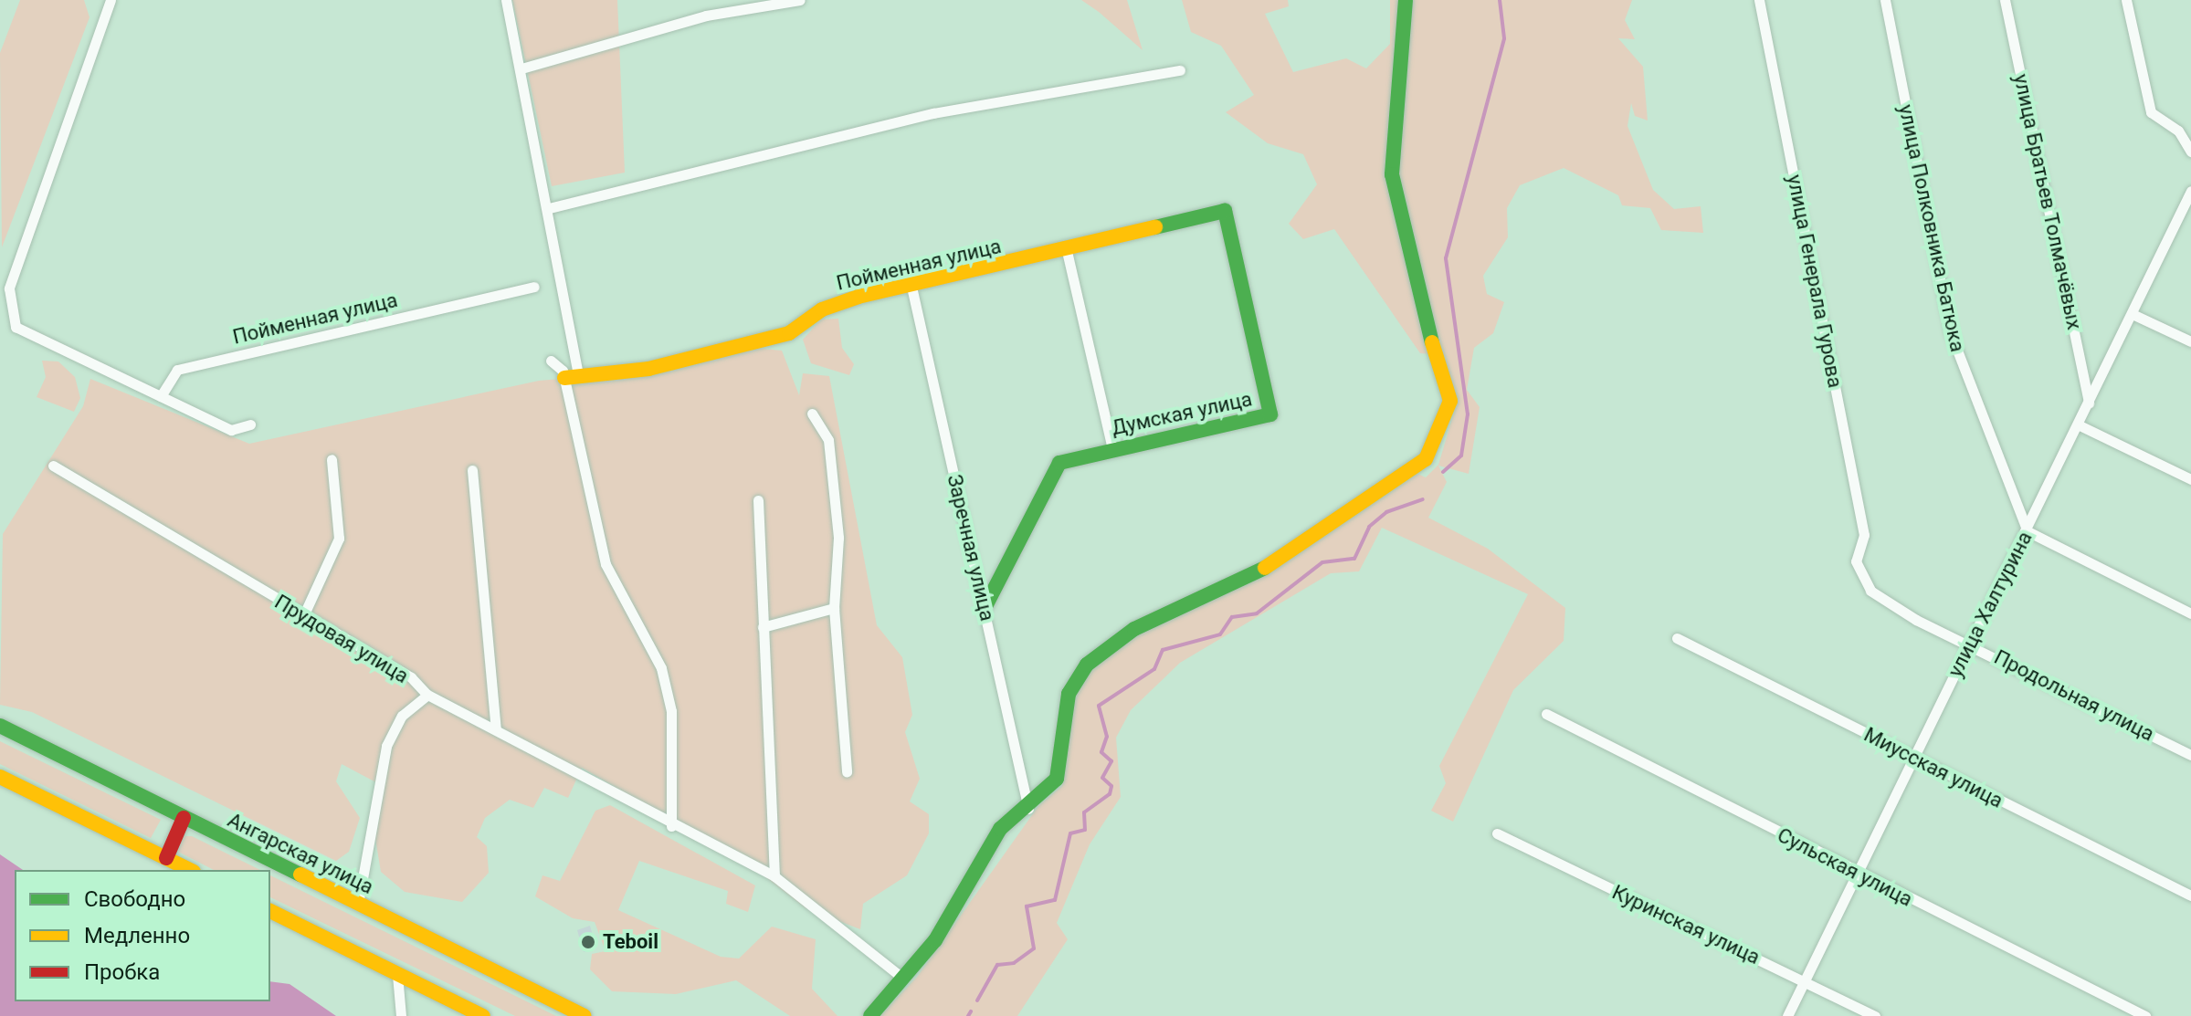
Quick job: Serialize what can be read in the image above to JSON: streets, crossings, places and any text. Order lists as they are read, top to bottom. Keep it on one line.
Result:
{"streets":{"street":["улица Братьев Толмачёвых","улица Полковника Батюка","Пойменная улица","улица Генерала Гурова","Думская улица","Заречная улица","улица Халтурина","Прудовая улица","Продольная улица","Миусская улица","Ангарская улица","Сульская улица","Куринская улица"]},"crossings":[["улица Братьев Толмачёвых","улица Халтурина"],["улица Полковника Батюка","улица Халтурина"],["Пойменная улица","Думская улица"],["Пойменная улица","Заречная улица"],["улица Генерала Гурова","Продольная улица"],["Думская улица","Заречная улица"],["улица Халтурина","Продольная улица"],["улица Халтурина","Миусская улица"],["улица Халтурина","Сульская улица"],["улица Халтурина","Куринская улица"]],"places":["Teboil"],"legend":["Свободно","Медленно","Пробка"]}
